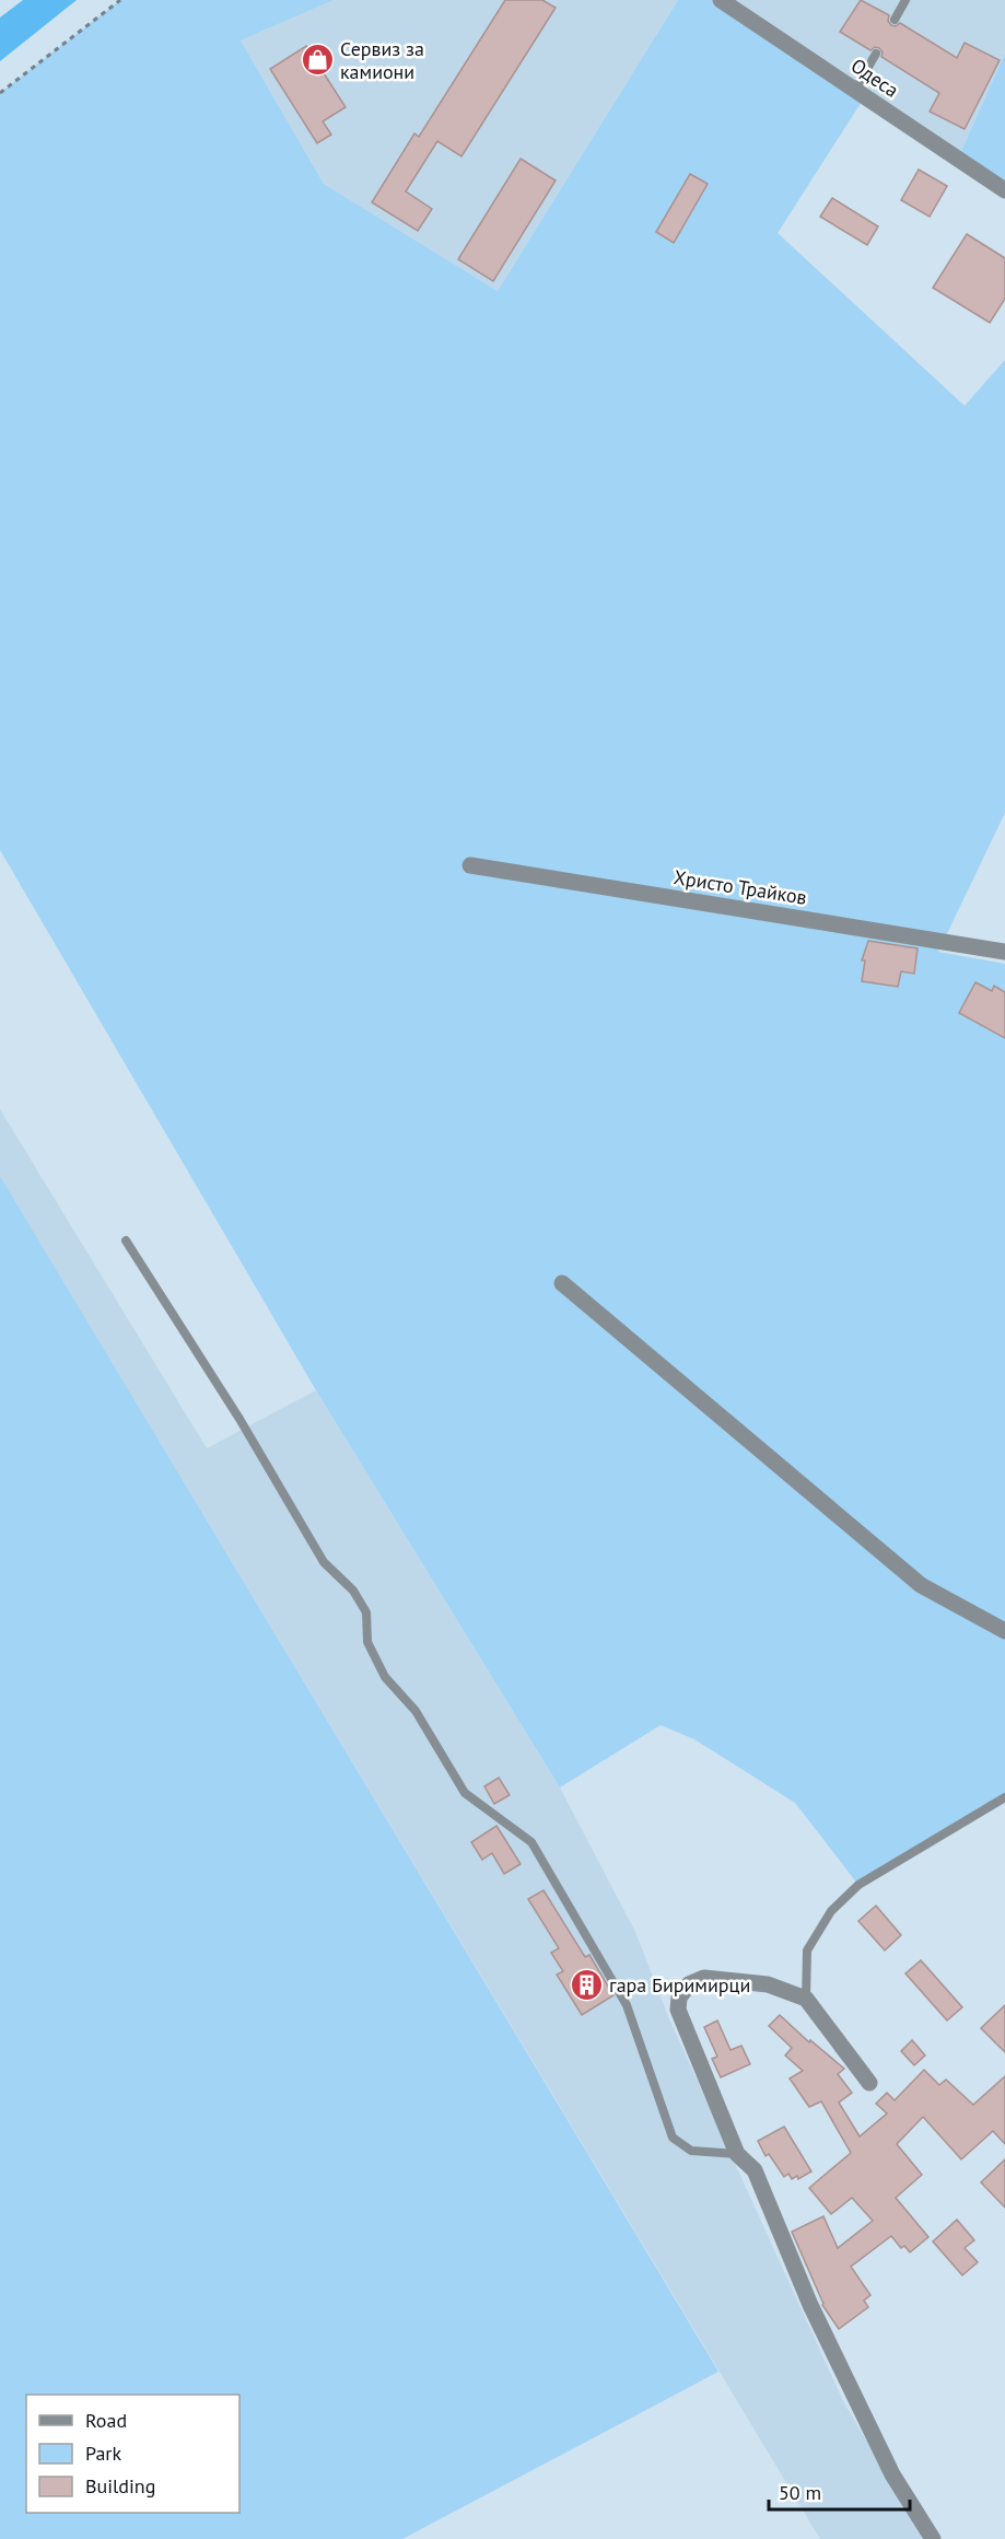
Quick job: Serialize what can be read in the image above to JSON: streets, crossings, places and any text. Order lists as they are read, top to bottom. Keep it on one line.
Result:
{"streets":{"street":["Одеса","Христо Трайков"]},"places":{"shop":["Сервиз за камиони"],"building":["гара Биримирци"]},"legend":["Road","Park","Building"],"scale_bar":"50 m"}
